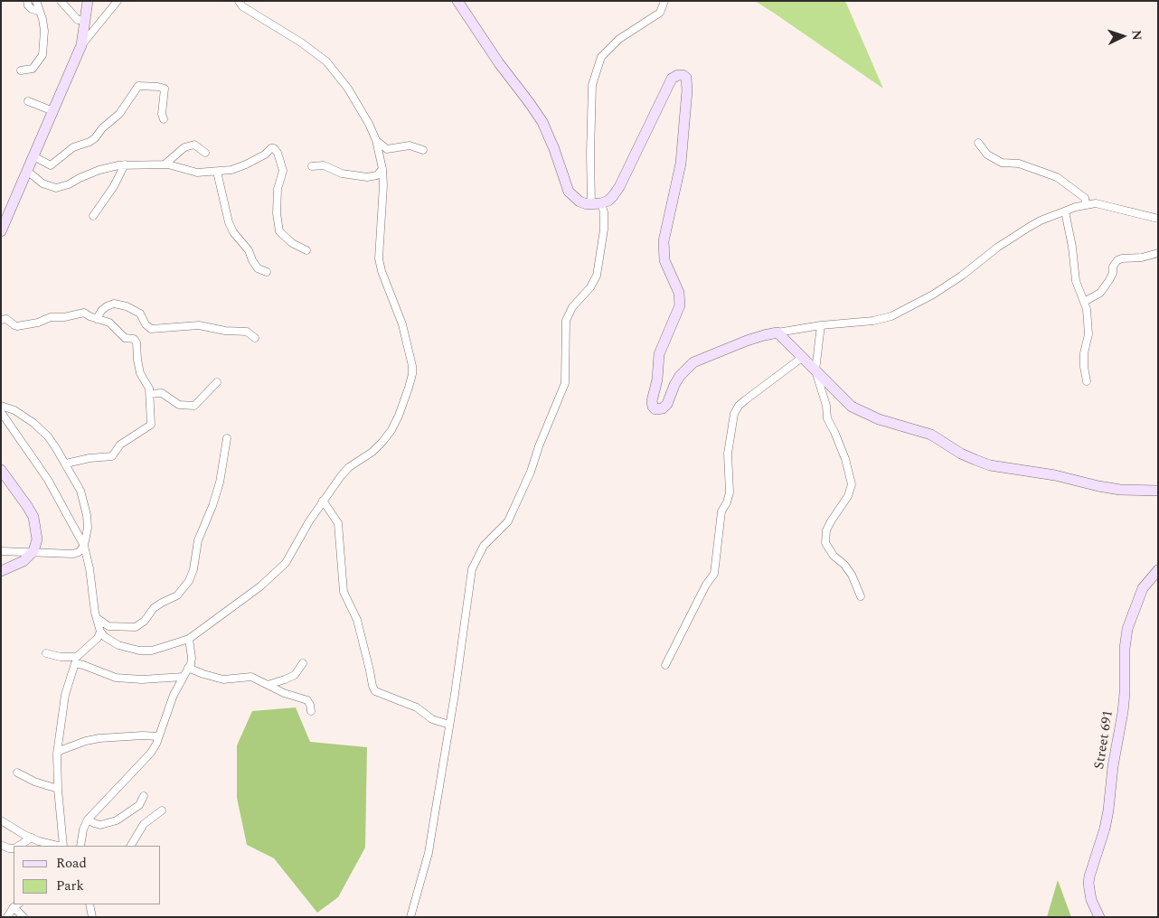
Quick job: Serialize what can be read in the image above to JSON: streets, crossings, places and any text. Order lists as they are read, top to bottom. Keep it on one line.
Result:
{"streets":{"street":["Street 691"]},"legend":["Road","Park"],"north":"right"}
